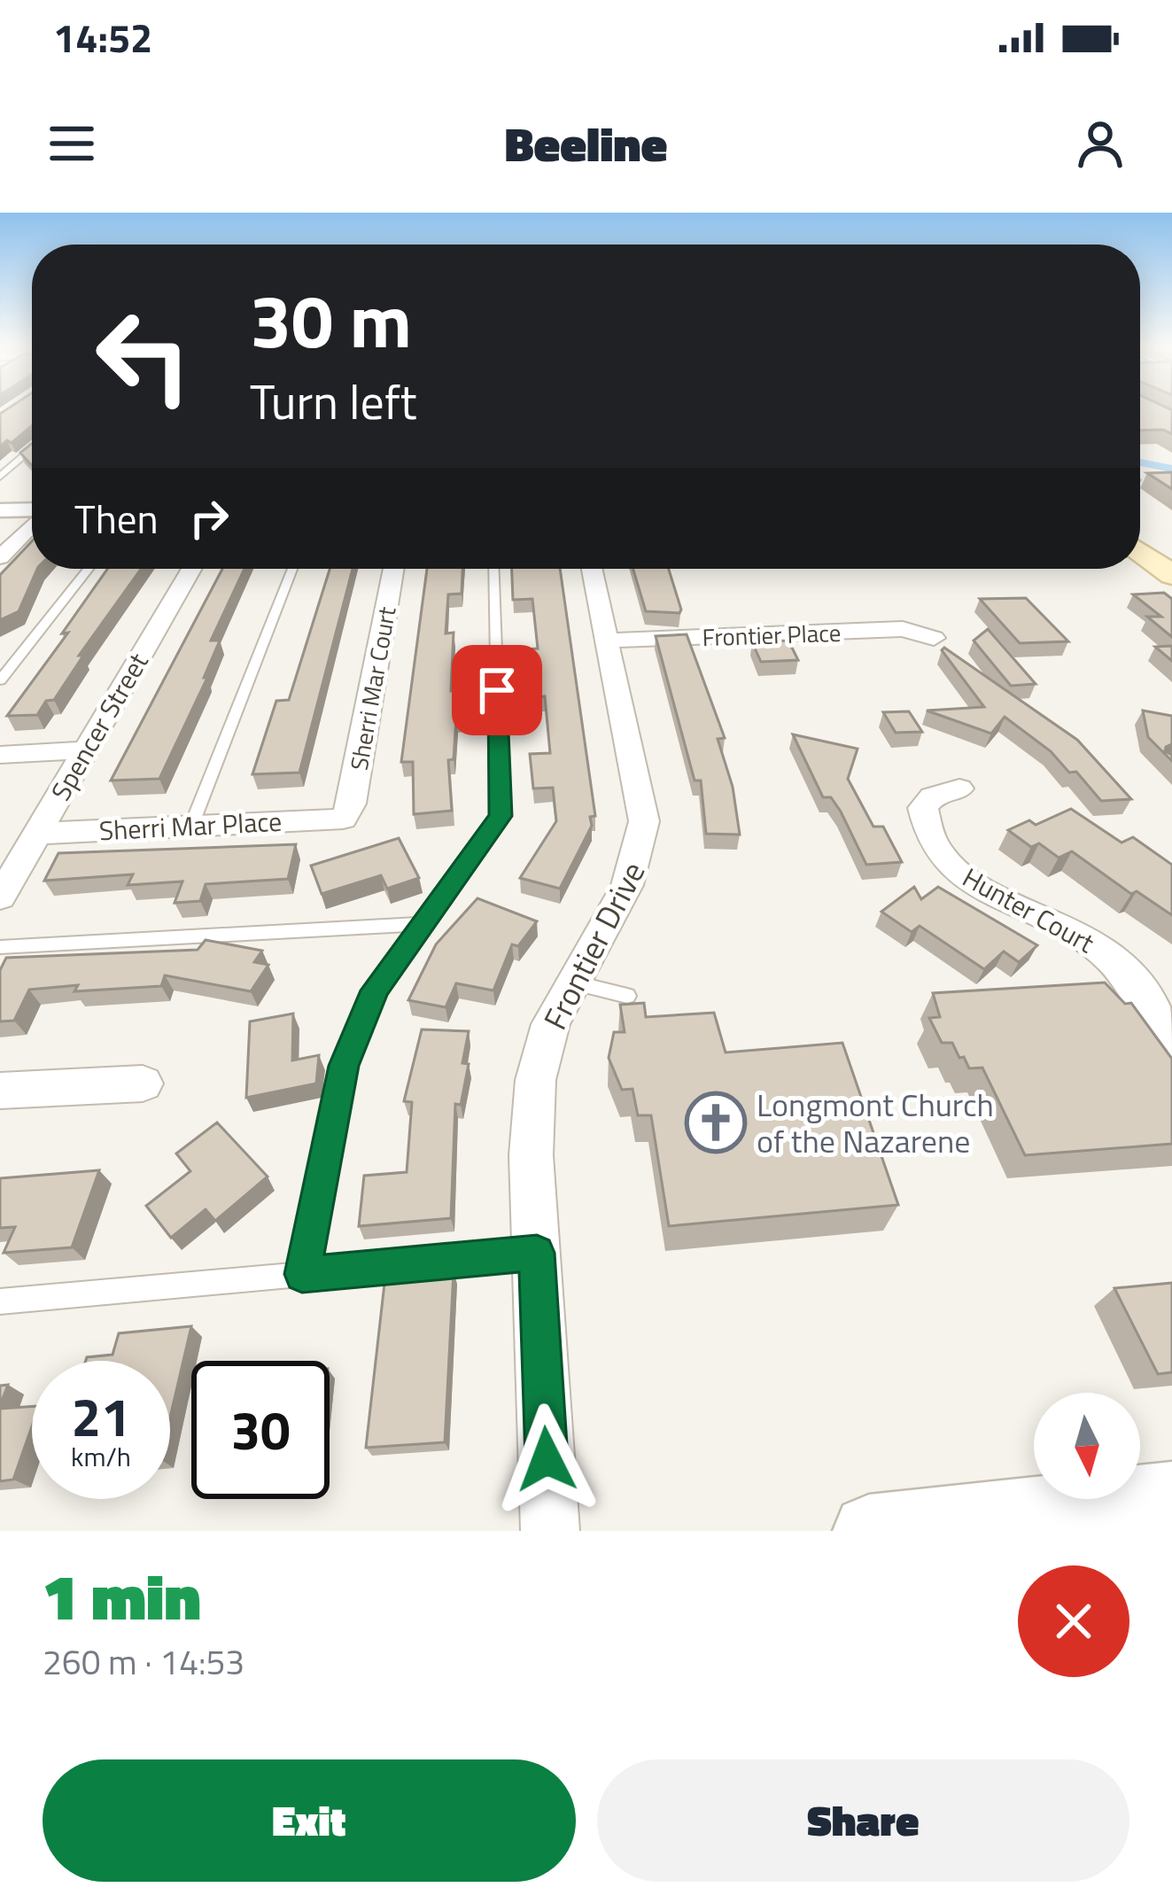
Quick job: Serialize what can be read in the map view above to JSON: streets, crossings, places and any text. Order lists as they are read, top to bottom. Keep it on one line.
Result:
{"streets":{"street":["Frontier Place","Sherri Mar Court","Spencer Street","Sherri Mar Place","Hunter Court","Frontier Drive"]},"crossings":[["Frontier Place","Frontier Drive"],["Sherri Mar Court","Sherri Mar Place"],["Spencer Street","Sherri Mar Place"]],"places":{"church":["Longmont Church of the Nazarene"]},"north":"bottom","page":{"status":"14:52","header":"Beeline","turn":["30 m","Turn left"],"then":"Then","speed":"21 km/h","limit":"30","heading":["1 min","260 m · 14:53"],"buttons":["Exit","Share"]}}
